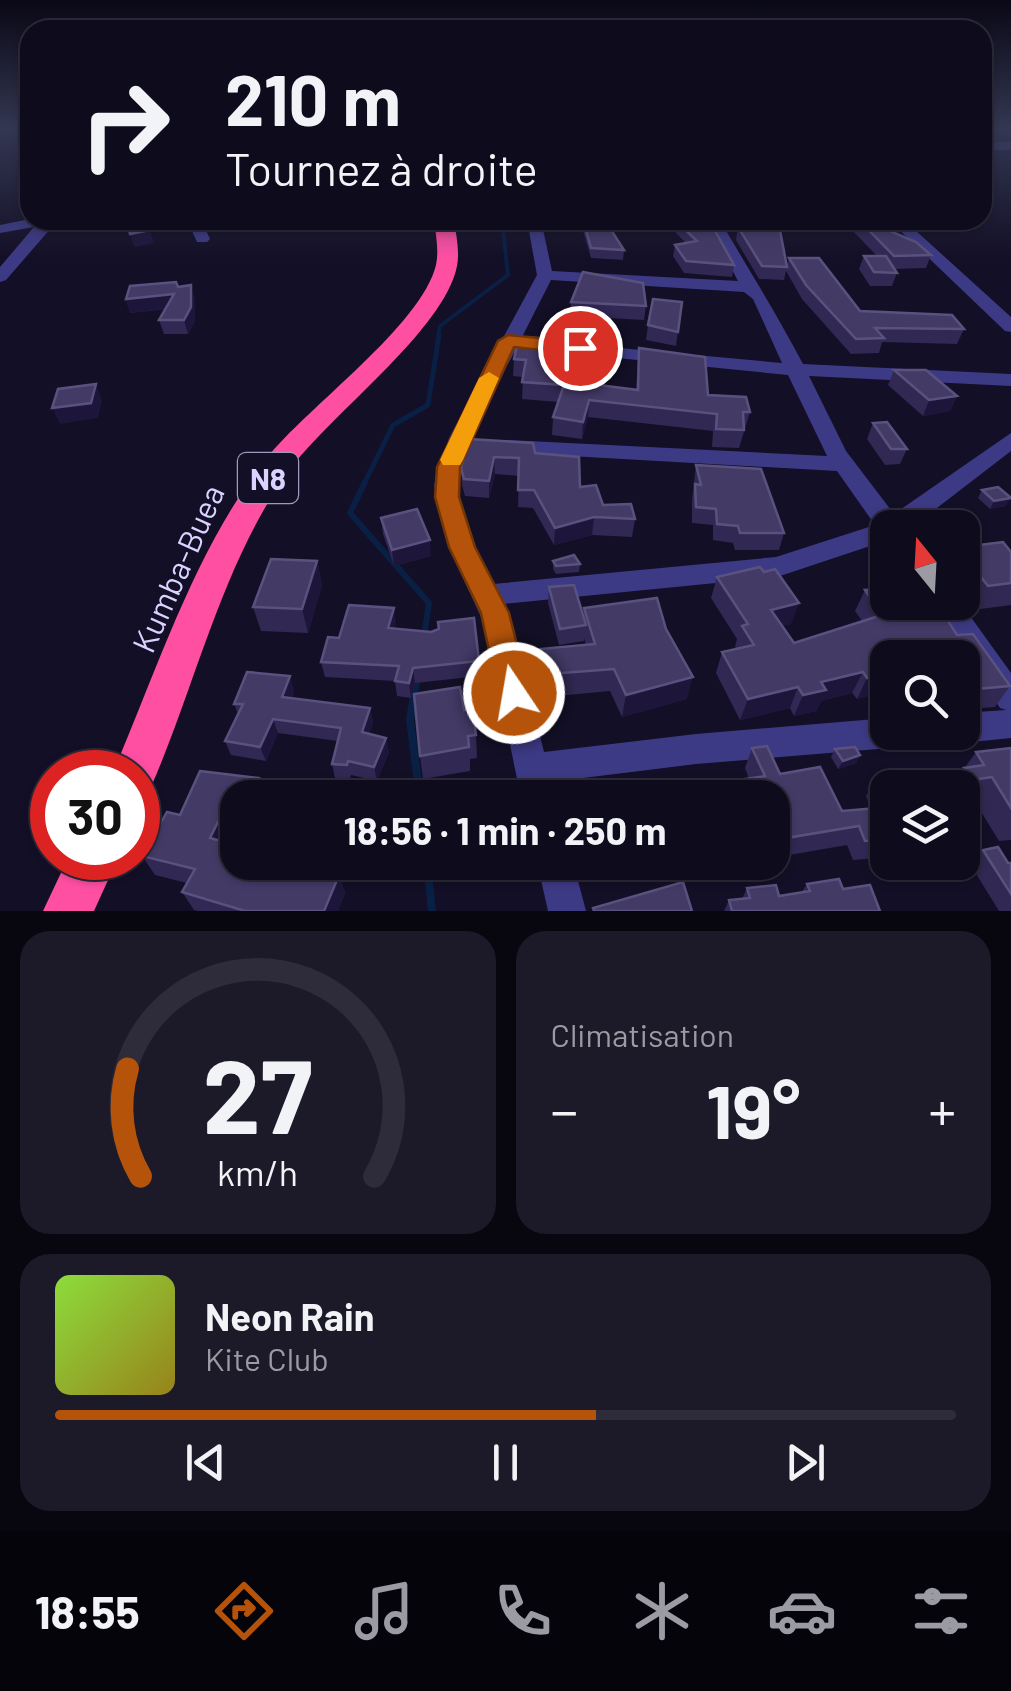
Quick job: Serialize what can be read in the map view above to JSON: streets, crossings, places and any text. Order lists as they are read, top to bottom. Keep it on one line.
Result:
{"streets":{"highway":["N8","Kumba-Buea"]},"north":"top","page":{"turn":["210 m","Tournez à droite"],"limit":"30","trip":"18:56 · 1 min · 250 m","tile":"Climatisation","heat":["−","19°","+"],"song":["Neon Rain","Kite Club"],"tabs":"18:55","gauge":["27","km/h"]}}
